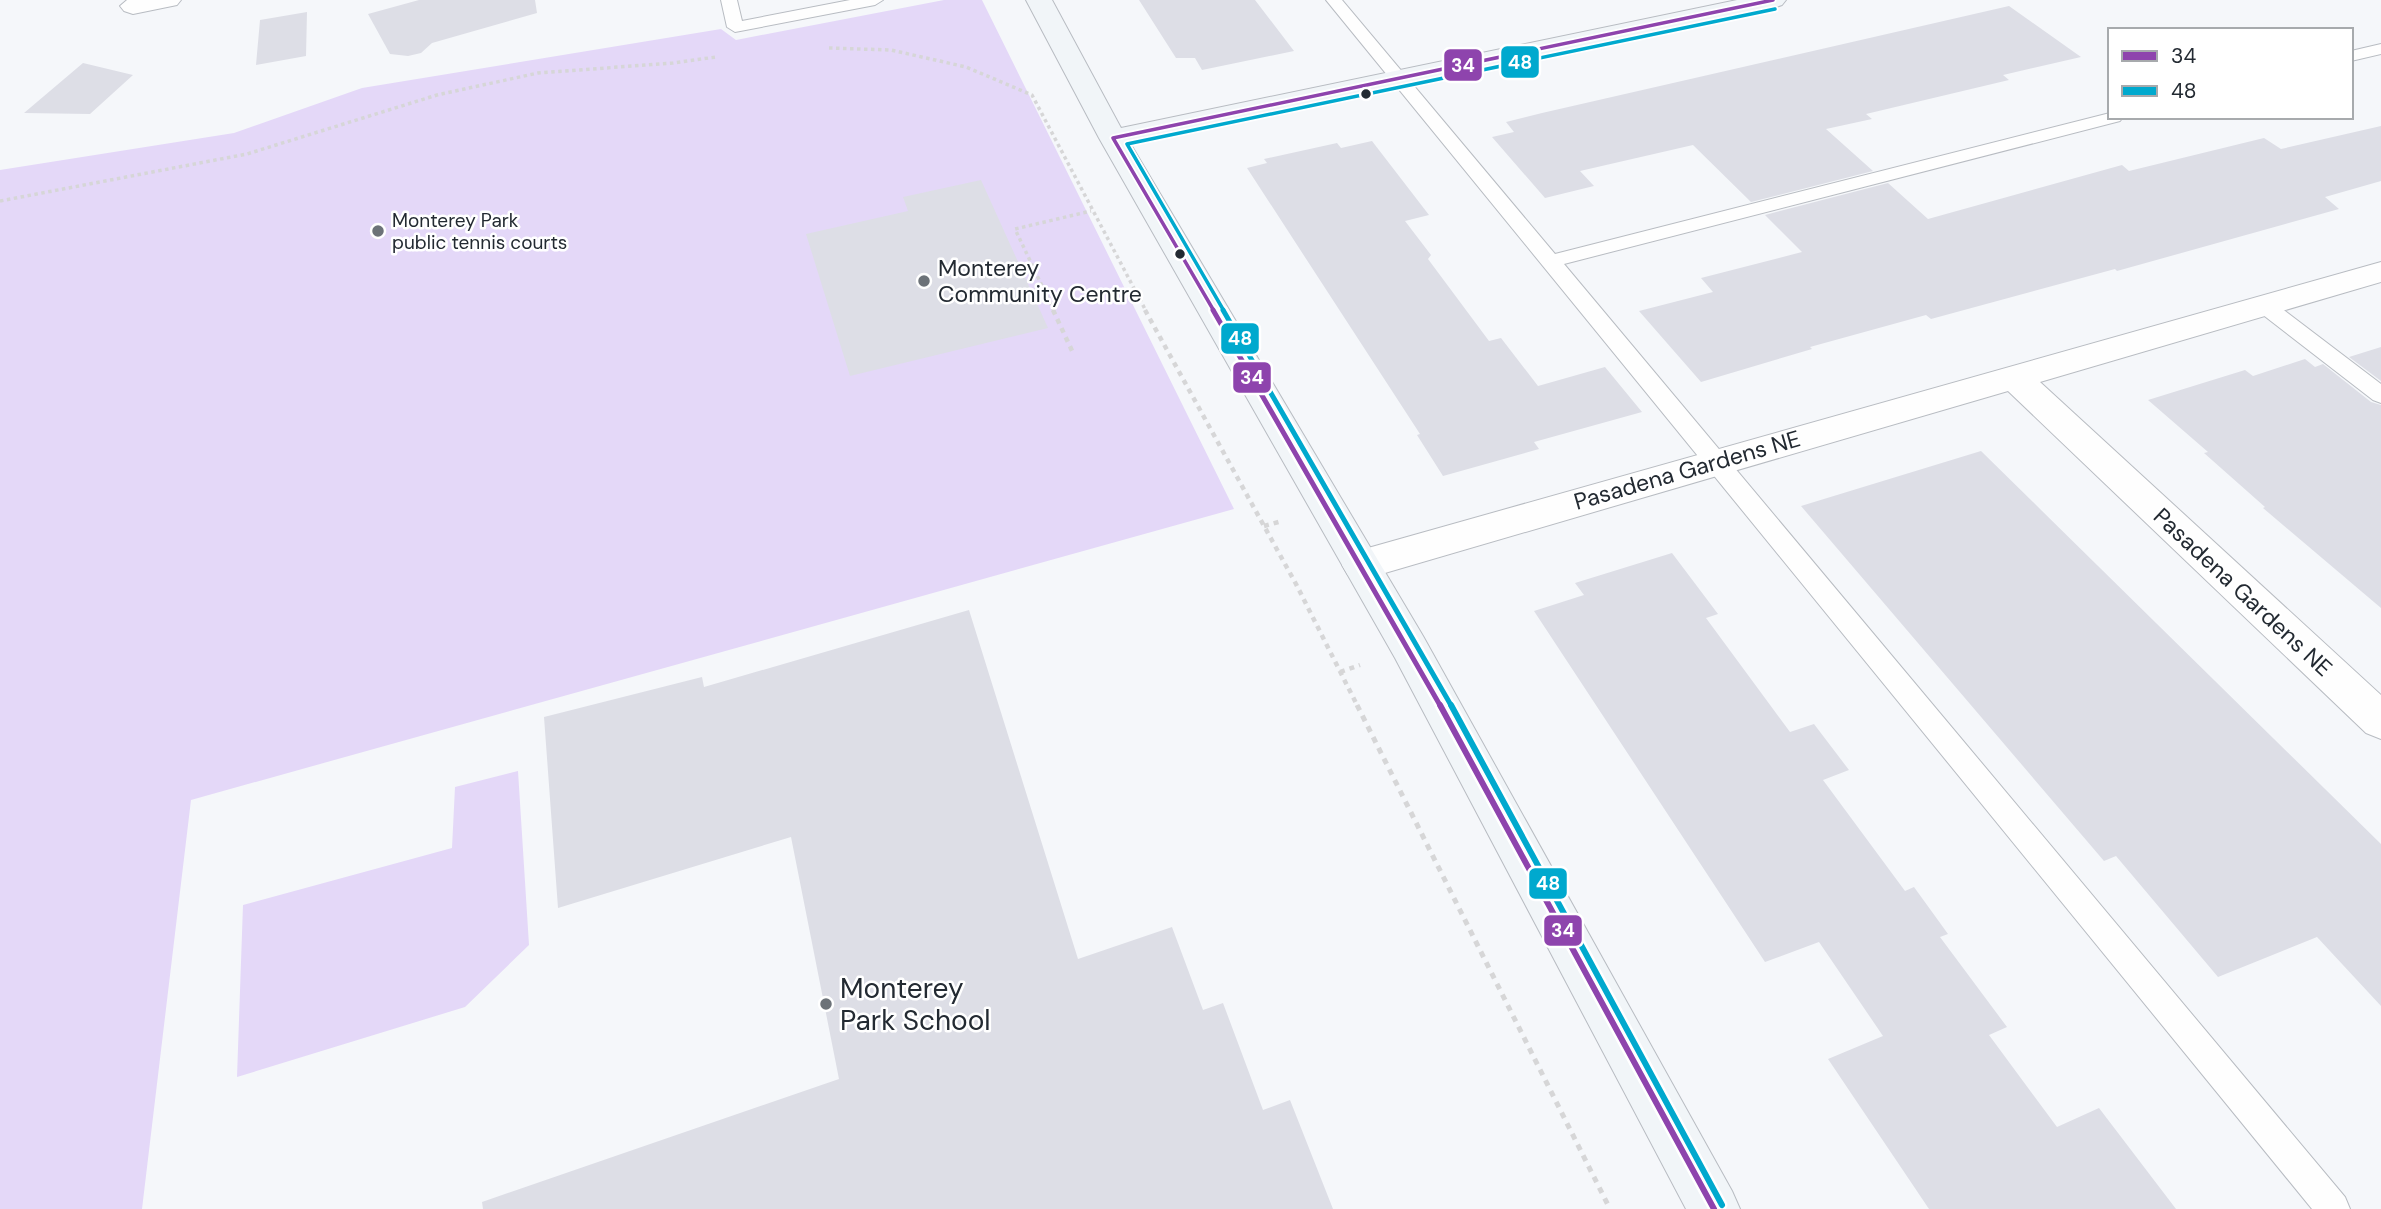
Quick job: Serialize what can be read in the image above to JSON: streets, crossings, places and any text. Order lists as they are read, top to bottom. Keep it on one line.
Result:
{"streets":{"street":["Pasadena Gardens NE"]},"places":["Monterey Park public tennis courts","Monterey Community Centre","Monterey Park School"],"lines":["transit line 34","transit line 48"],"legend":["34","48"]}
